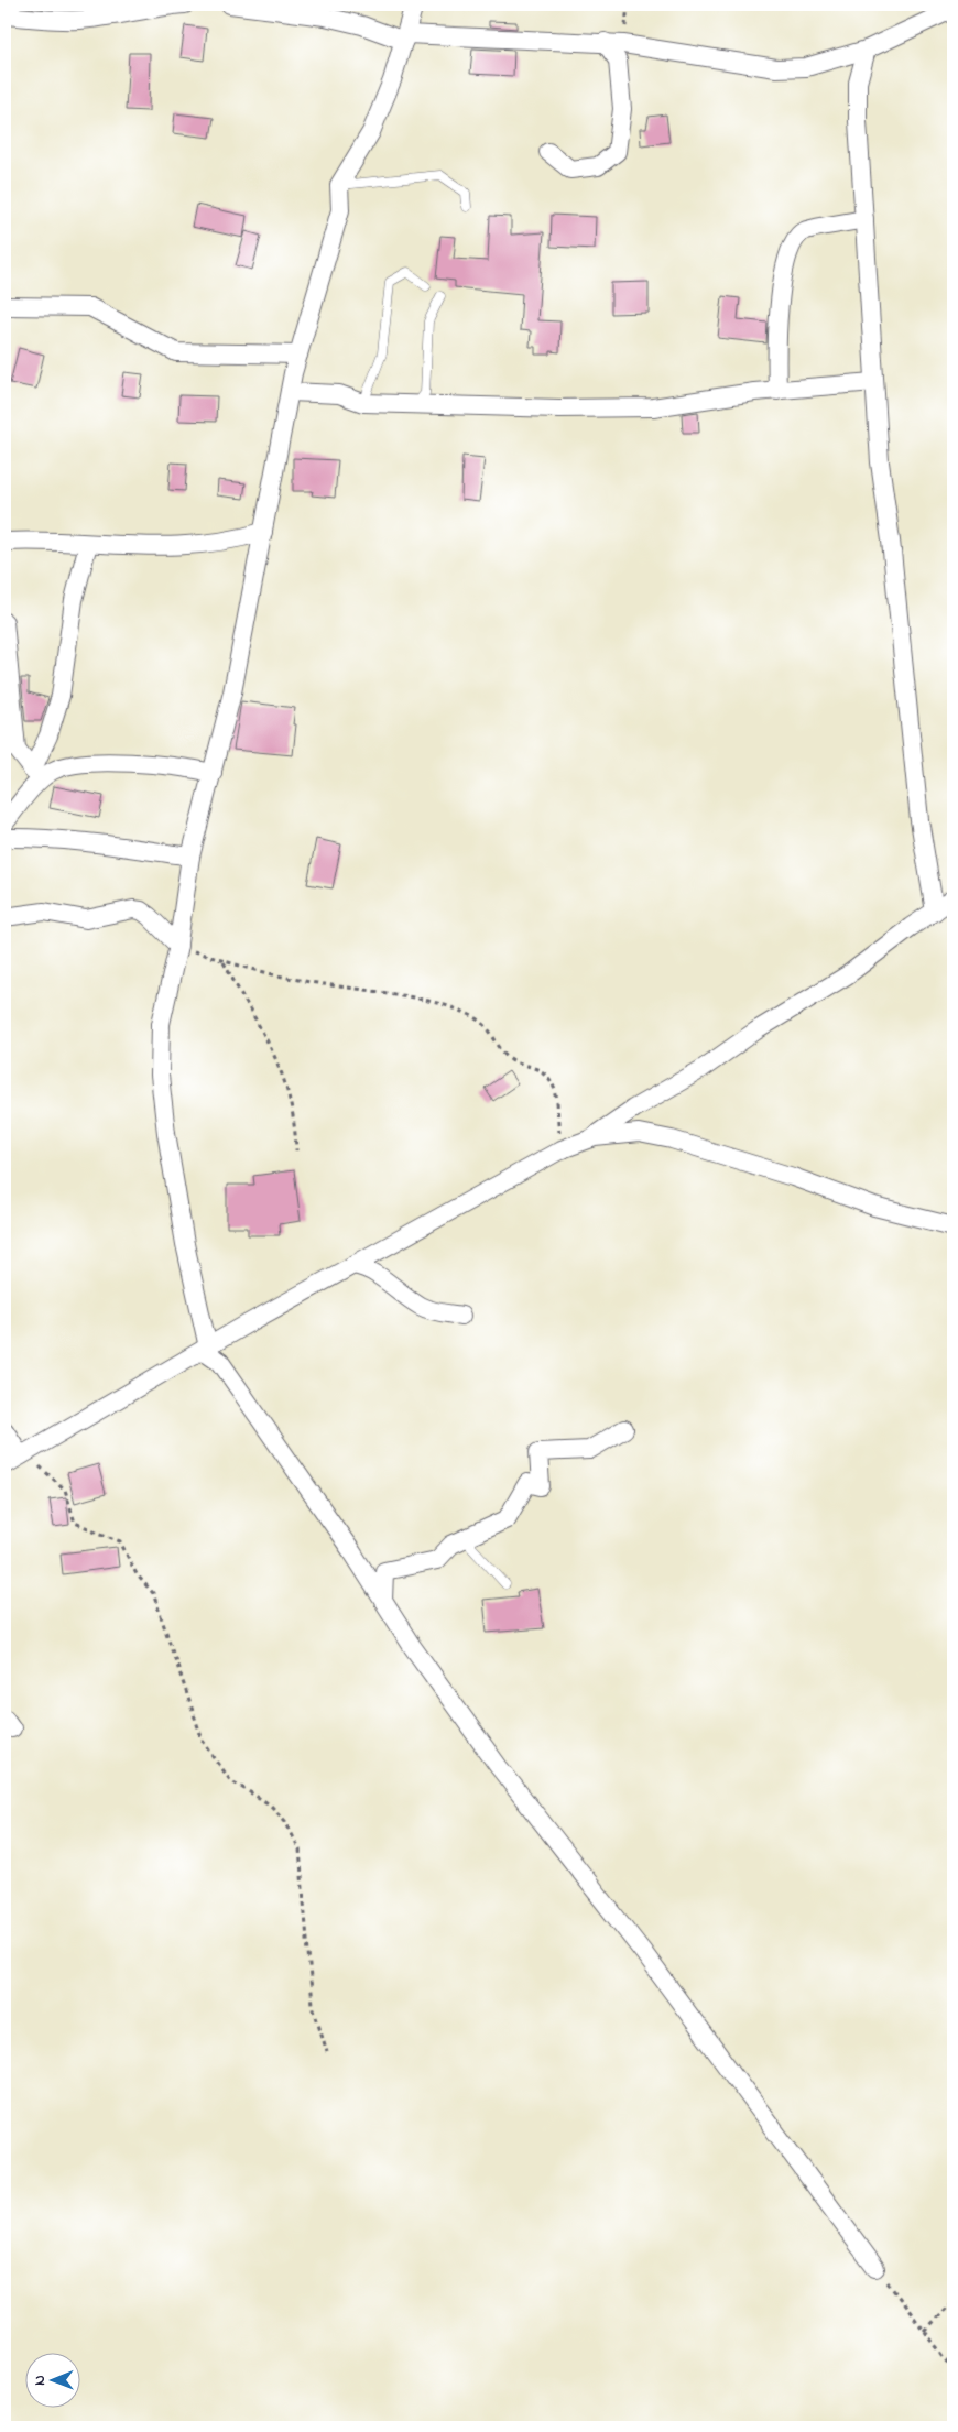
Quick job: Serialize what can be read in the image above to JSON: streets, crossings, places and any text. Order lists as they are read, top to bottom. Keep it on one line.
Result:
{"north":"left"}
